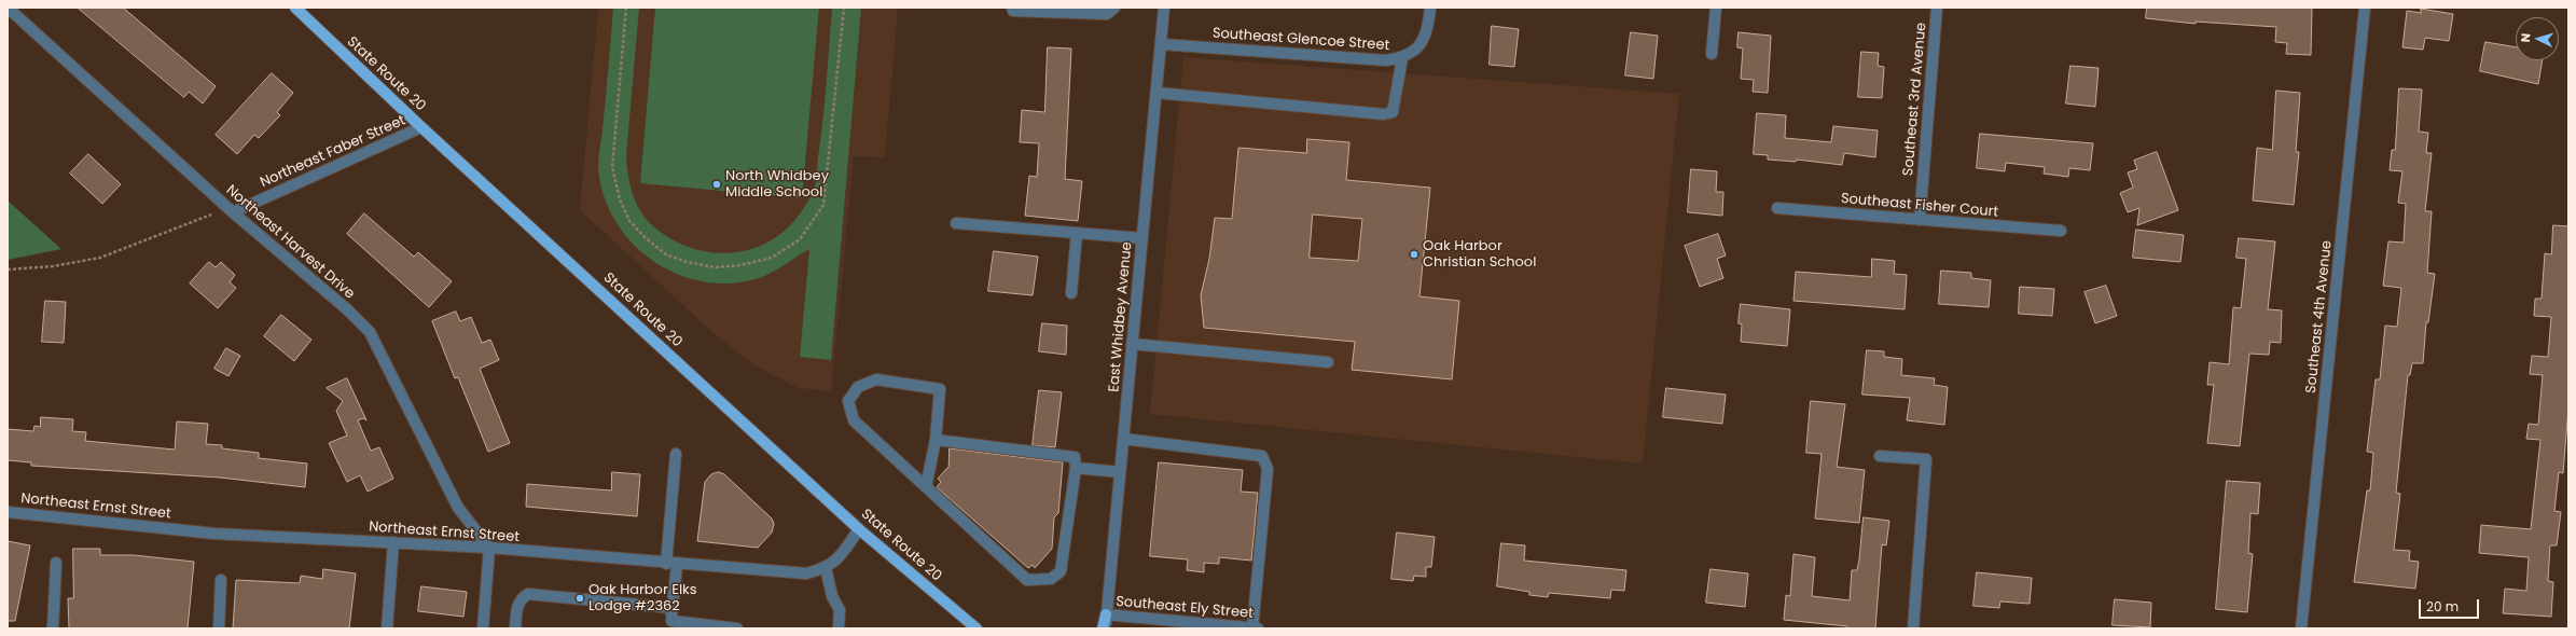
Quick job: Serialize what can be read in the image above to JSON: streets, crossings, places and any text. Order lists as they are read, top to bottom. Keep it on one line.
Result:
{"streets":{"main road":["State Route 20"],"street":["Southeast Glencoe Street","Southeast 3rd Avenue","Northeast Faber Street","Southeast Fisher Court","Northeast Harvest Drive","East Whidbey Avenue","Southeast 4th Avenue","Northeast Ernst Street","Southeast Ely Street"]},"crossings":[["Southeast Glencoe Street","East Whidbey Avenue"],["State Route 20","Northeast Faber Street"],["State Route 20","Northeast Ernst Street"],["Southeast 3rd Avenue","Southeast Fisher Court"],["Northeast Faber Street","Northeast Harvest Drive"],["Northeast Harvest Drive","Northeast Ernst Street"],["East Whidbey Avenue","Southeast Ely Street"]],"places":["North Whidbey Middle School","Oak Harbor Christian School","Oak Harbor Elks Lodge #2362"],"scale_bar":"20 m","north":"left"}
